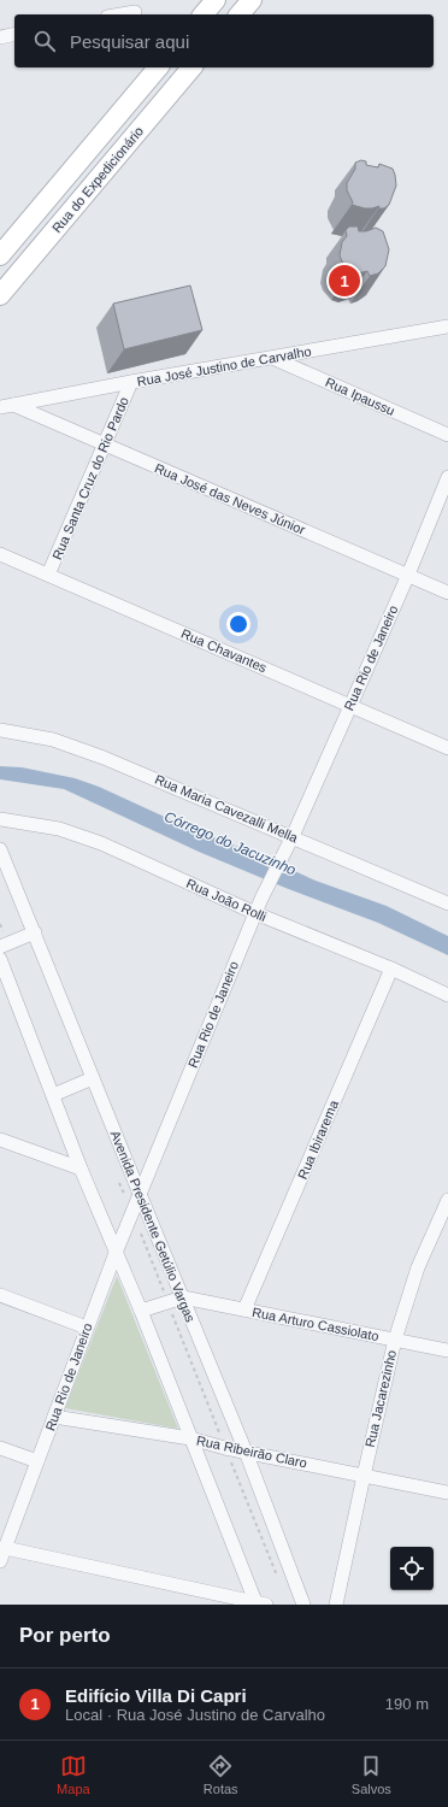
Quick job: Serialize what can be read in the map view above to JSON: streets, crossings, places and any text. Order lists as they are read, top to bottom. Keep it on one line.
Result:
{"streets":{"main road":["Rua do Expedicionário"],"street":["Rua José Justino de Carvalho","Rua Ipaussu","Rua Santa Cruz do Rio Pardo","Rua José das Neves Júnior","Rua Chavantes","Rua Rio de Janeiro","Rua Maria Cavezalli Mella","Rua João Rolli","Rua Ibirarema","Avenida Presidente Getúlio Vargas","Rua Arturo Cassiolato","Rua Jacarezinho","Rua Ribeirão Claro"]},"crossings":[["Rua José Justino de Carvalho","Rua Ipaussu"],["Rua José Justino de Carvalho","Rua Santa Cruz do Rio Pardo"],["Rua José Justino de Carvalho","Rua José das Neves Júnior"],["Rua Santa Cruz do Rio Pardo","Rua José das Neves Júnior"],["Rua Santa Cruz do Rio Pardo","Rua Chavantes"],["Rua José das Neves Júnior","Rua Rio de Janeiro"],["Rua Chavantes","Rua Rio de Janeiro"],["Rua Rio de Janeiro","Rua Maria Cavezalli Mella"],["Rua Rio de Janeiro","Rua João Rolli"],["Rua Rio de Janeiro","Avenida Presidente Getúlio Vargas"],["Rua Rio de Janeiro","Rua Ribeirão Claro"],["Rua João Rolli","Rua Ibirarema"],["Rua Ibirarema","Rua Arturo Cassiolato"],["Avenida Presidente Getúlio Vargas","Rua Arturo Cassiolato"],["Avenida Presidente Getúlio Vargas","Rua Ribeirão Claro"],["Rua Arturo Cassiolato","Rua Jacarezinho"],["Rua Jacarezinho","Rua Ribeirão Claro"]],"water":["Córrego do Jacuzinho"],"page":{"search":"Pesquisar aqui","pins":"1","heading":"Por perto","list":[{"mark":"1","name":"Edifício Villa Di Capri","note":"Local · Rua José Justino de Carvalho","value":"190 m"}],"nav":["Mapa","Rotas","Salvos"]}}
